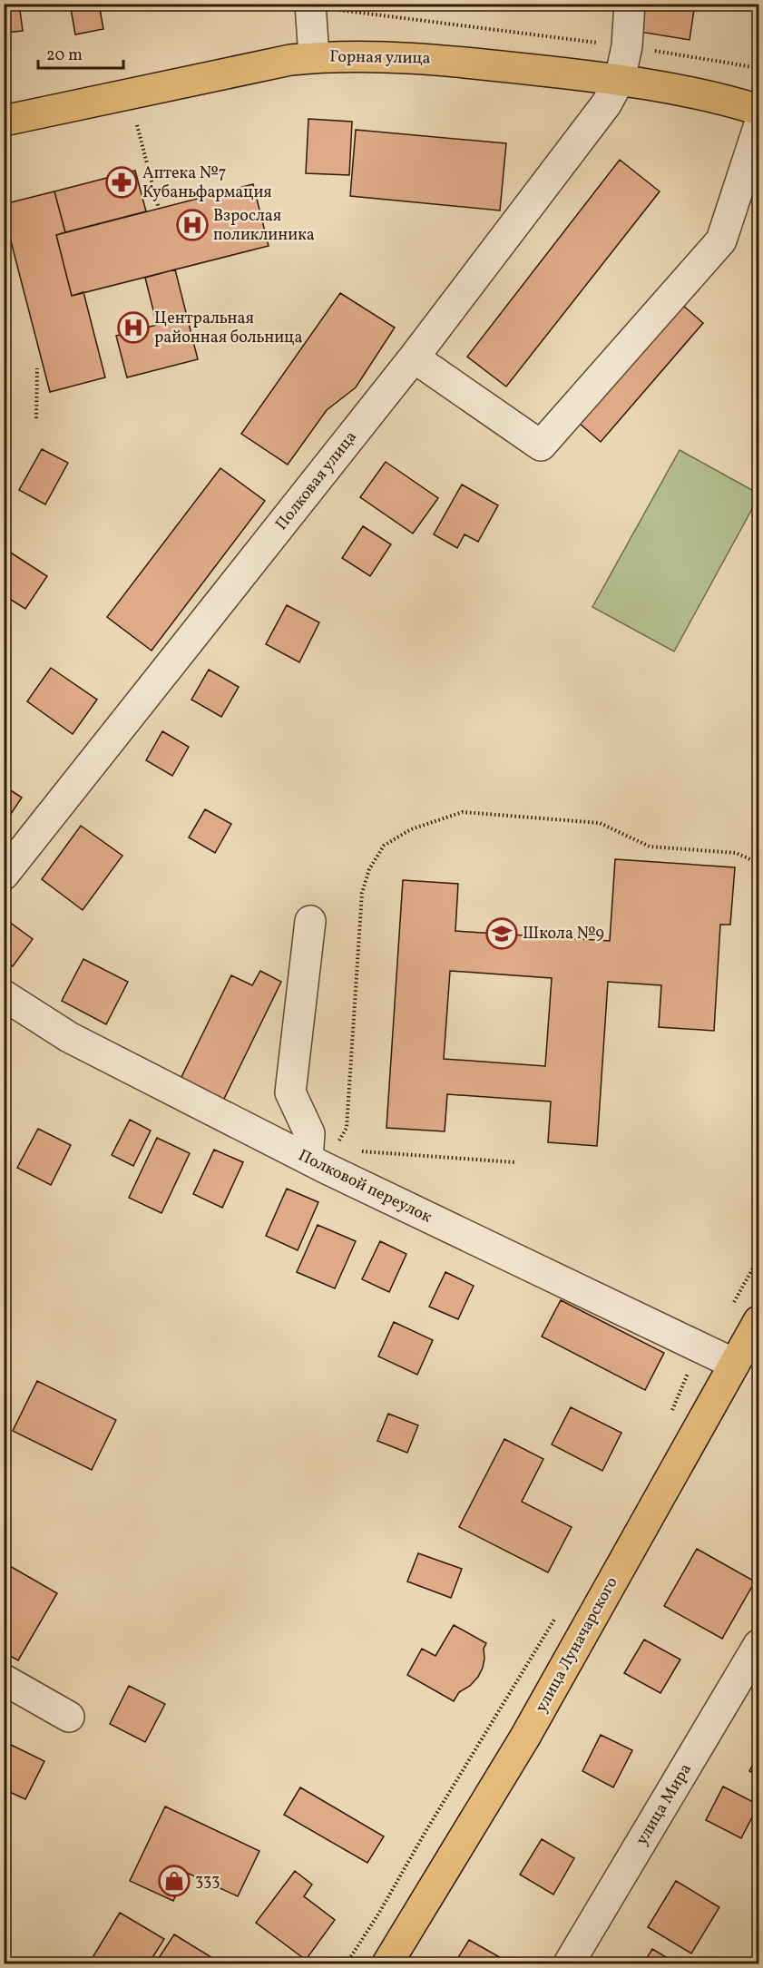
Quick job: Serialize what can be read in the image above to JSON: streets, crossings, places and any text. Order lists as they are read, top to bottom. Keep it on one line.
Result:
{"streets":{"main road":["Горная улица","улица Луначарского"],"street":["Полковая улица","Полковой переулок","улица Мира"]},"crossings":[["Горная улица","Полковая улица"],["Полковой переулок","улица Луначарского"]],"places":{"pharmacy":["Аптека №7 Кубаньфармация"],"hospital":["Взрослая поликлиника","Центральная районная больница"],"school or university":["Школа №9"],"shop":["333"]},"scale_bar":"20 m"}
